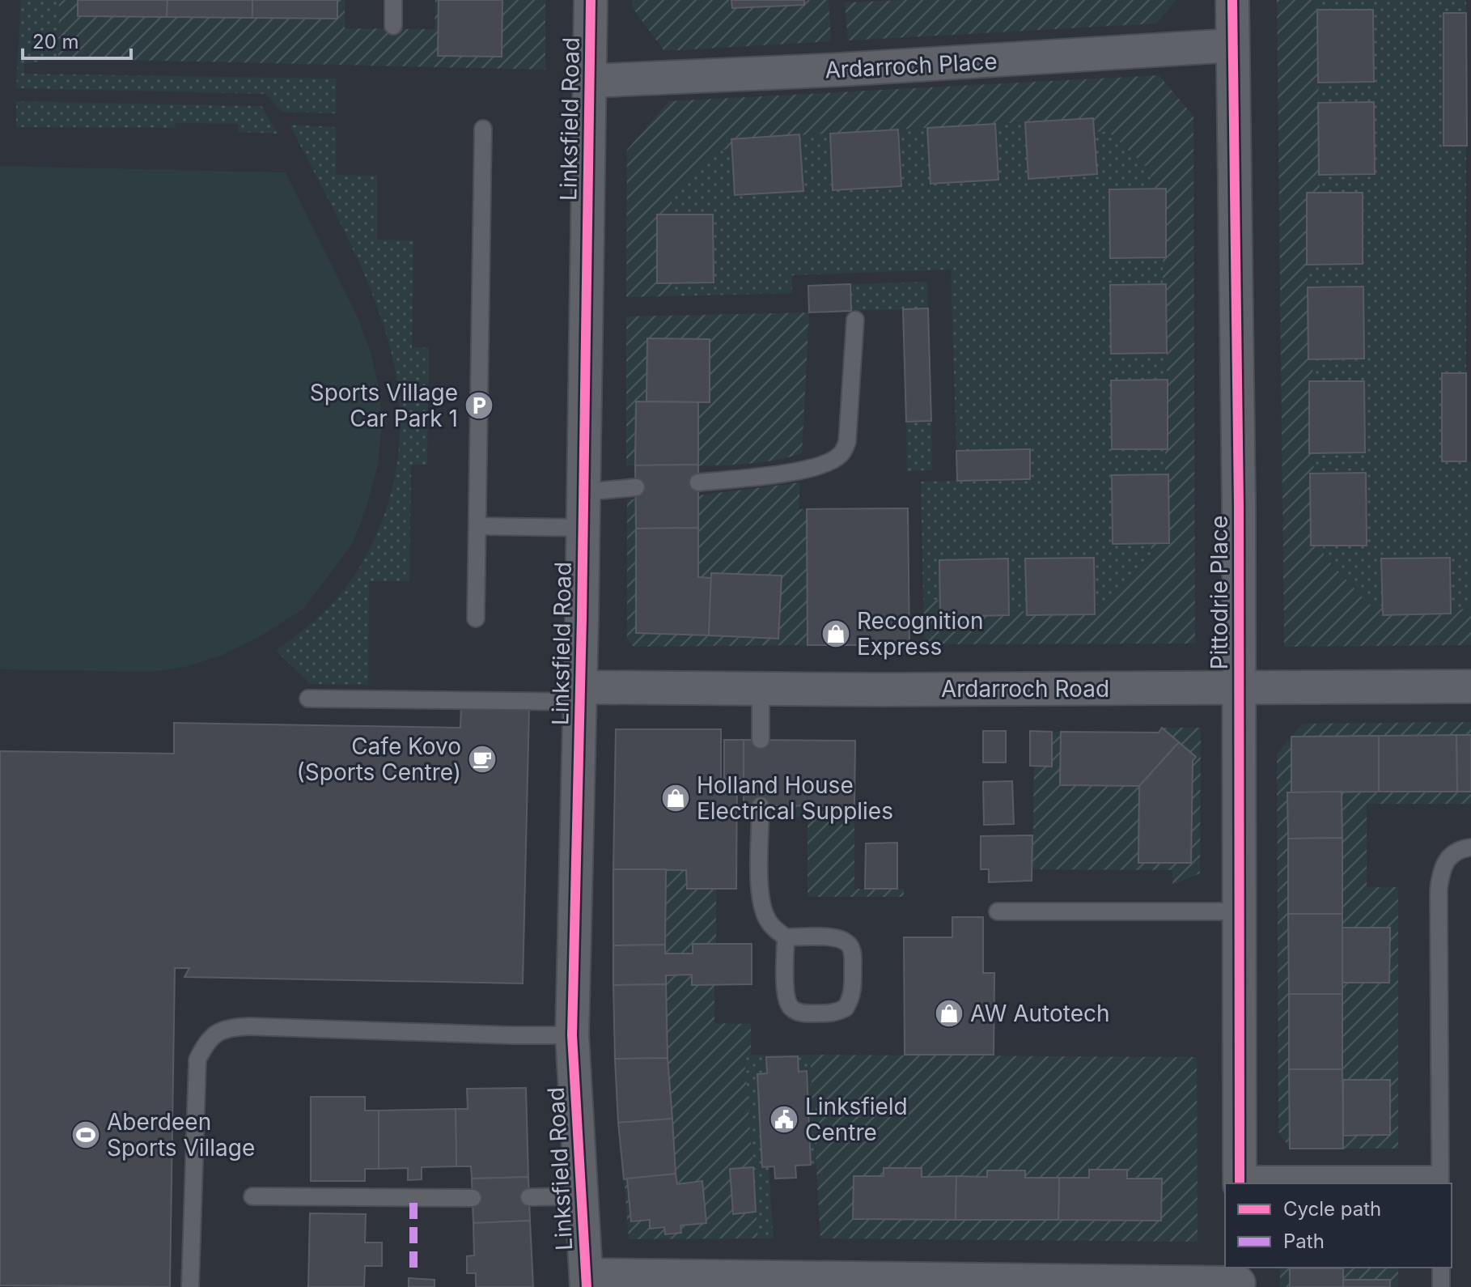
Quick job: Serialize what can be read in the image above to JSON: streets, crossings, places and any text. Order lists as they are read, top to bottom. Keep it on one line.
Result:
{"streets":{"street":["Ardarroch Place","Linksfield Road","Pittodrie Place","Ardarroch Road"]},"crossings":[["Ardarroch Place","Linksfield Road"],["Ardarroch Place","Pittodrie Place"],["Linksfield Road","Ardarroch Road"],["Pittodrie Place","Ardarroch Road"]],"places":{"parking":["Sports Village Car Park 1"],"shop":["Recognition Express","Holland House Electrical Supplies","AW Autotech"],"cafe":["Cafe Kovo (Sports Centre)"],"public building":["Linksfield Centre"],"sports":["Aberdeen Sports Village"]},"legend":["Cycle path","Path"],"scale_bar":"20 m"}
